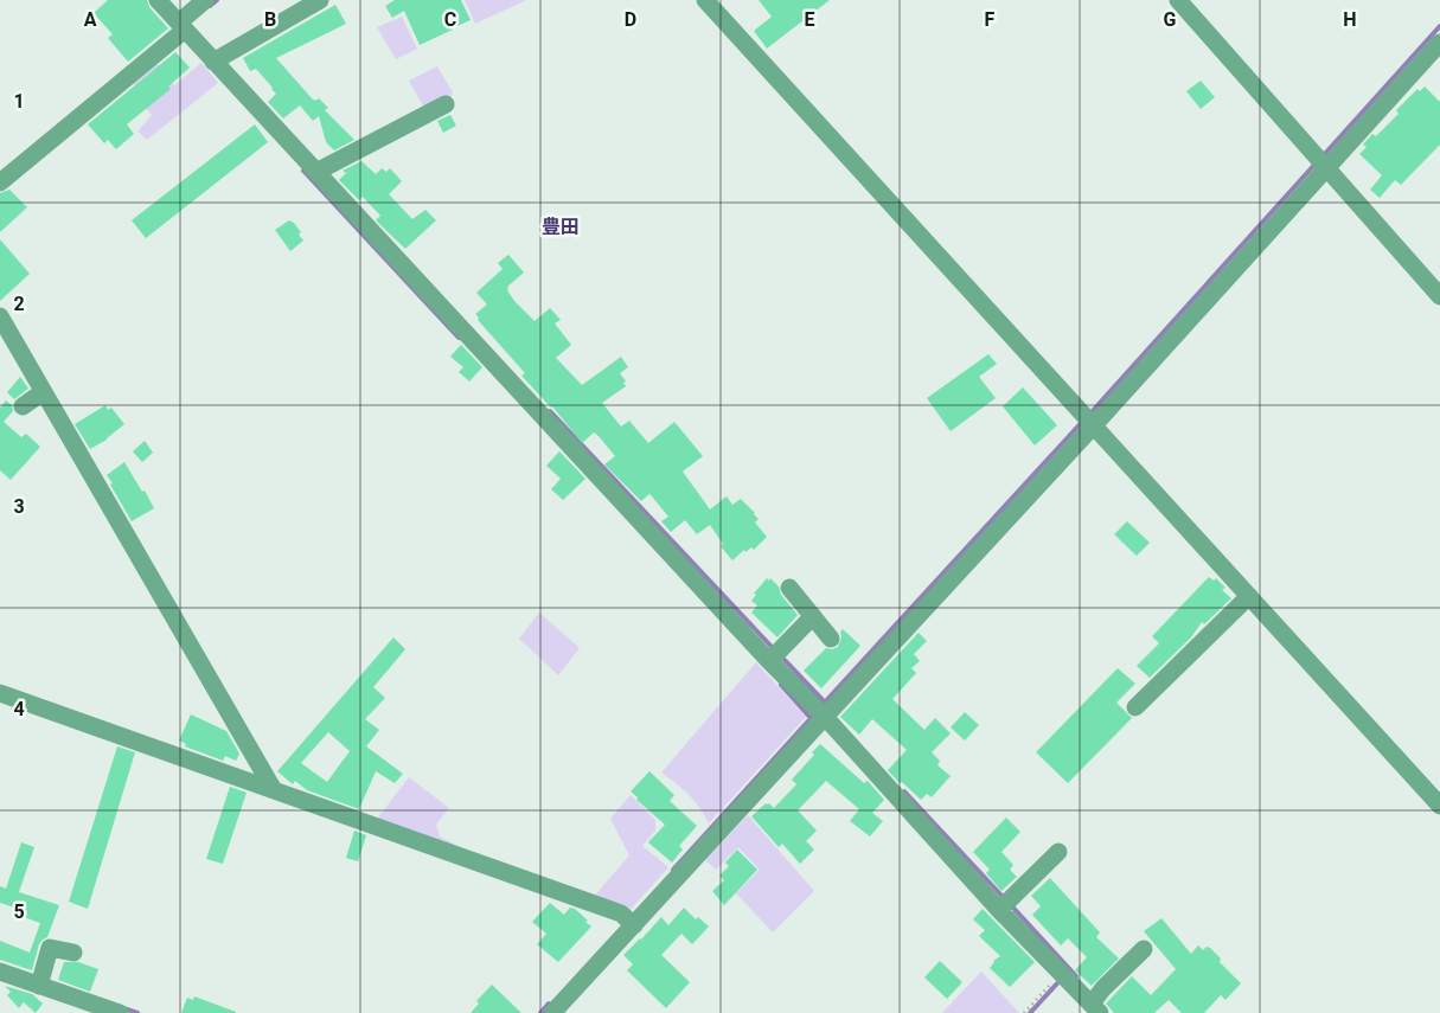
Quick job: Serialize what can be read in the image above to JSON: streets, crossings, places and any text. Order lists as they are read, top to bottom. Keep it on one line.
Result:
{"districts":["豊田"],"grid":{"columns":["A","B","C","D","E","F","G","H"],"rows":["1","2","3","4","5"]}}
